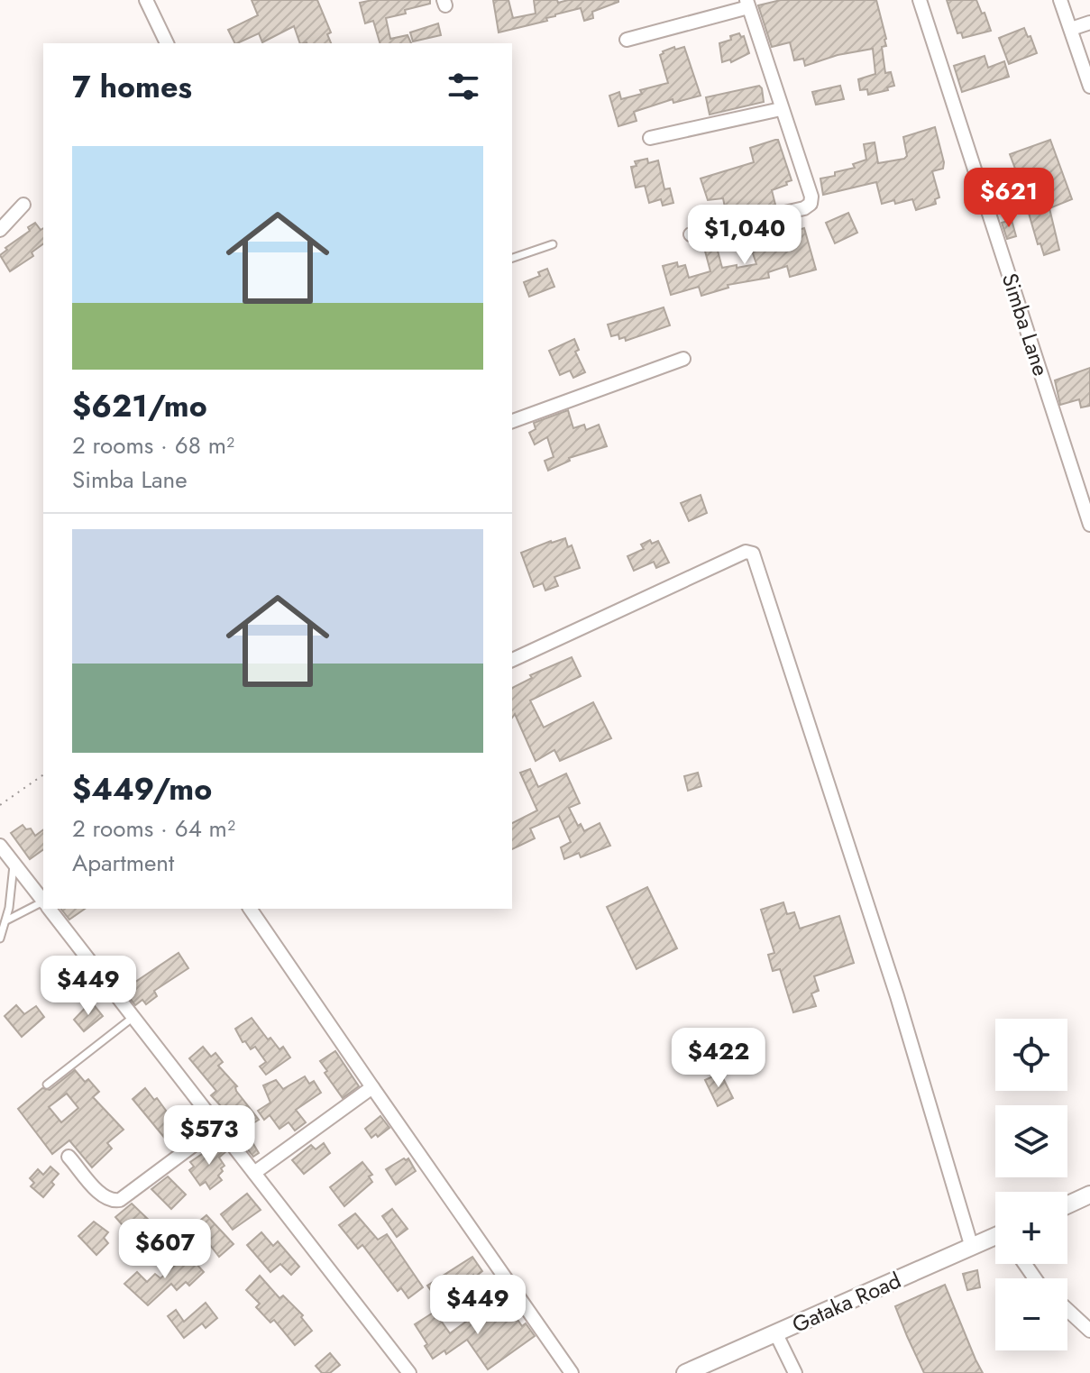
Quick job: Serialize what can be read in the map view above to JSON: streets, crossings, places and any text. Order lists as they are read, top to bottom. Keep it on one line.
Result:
{"streets":{"street":["Simba Lane","Gataka Road"]},"page":{"heading":"7 homes","list":[{"name":"$621/mo","note":"2 rooms · 68 m² · Simba Lane"},{"name":"$449/mo","note":"2 rooms · 64 m² · Apartment"}],"price":["$621","$1,040","$449","$422","$573","$607","$449"],"map_buttons":["+","−"]}}
